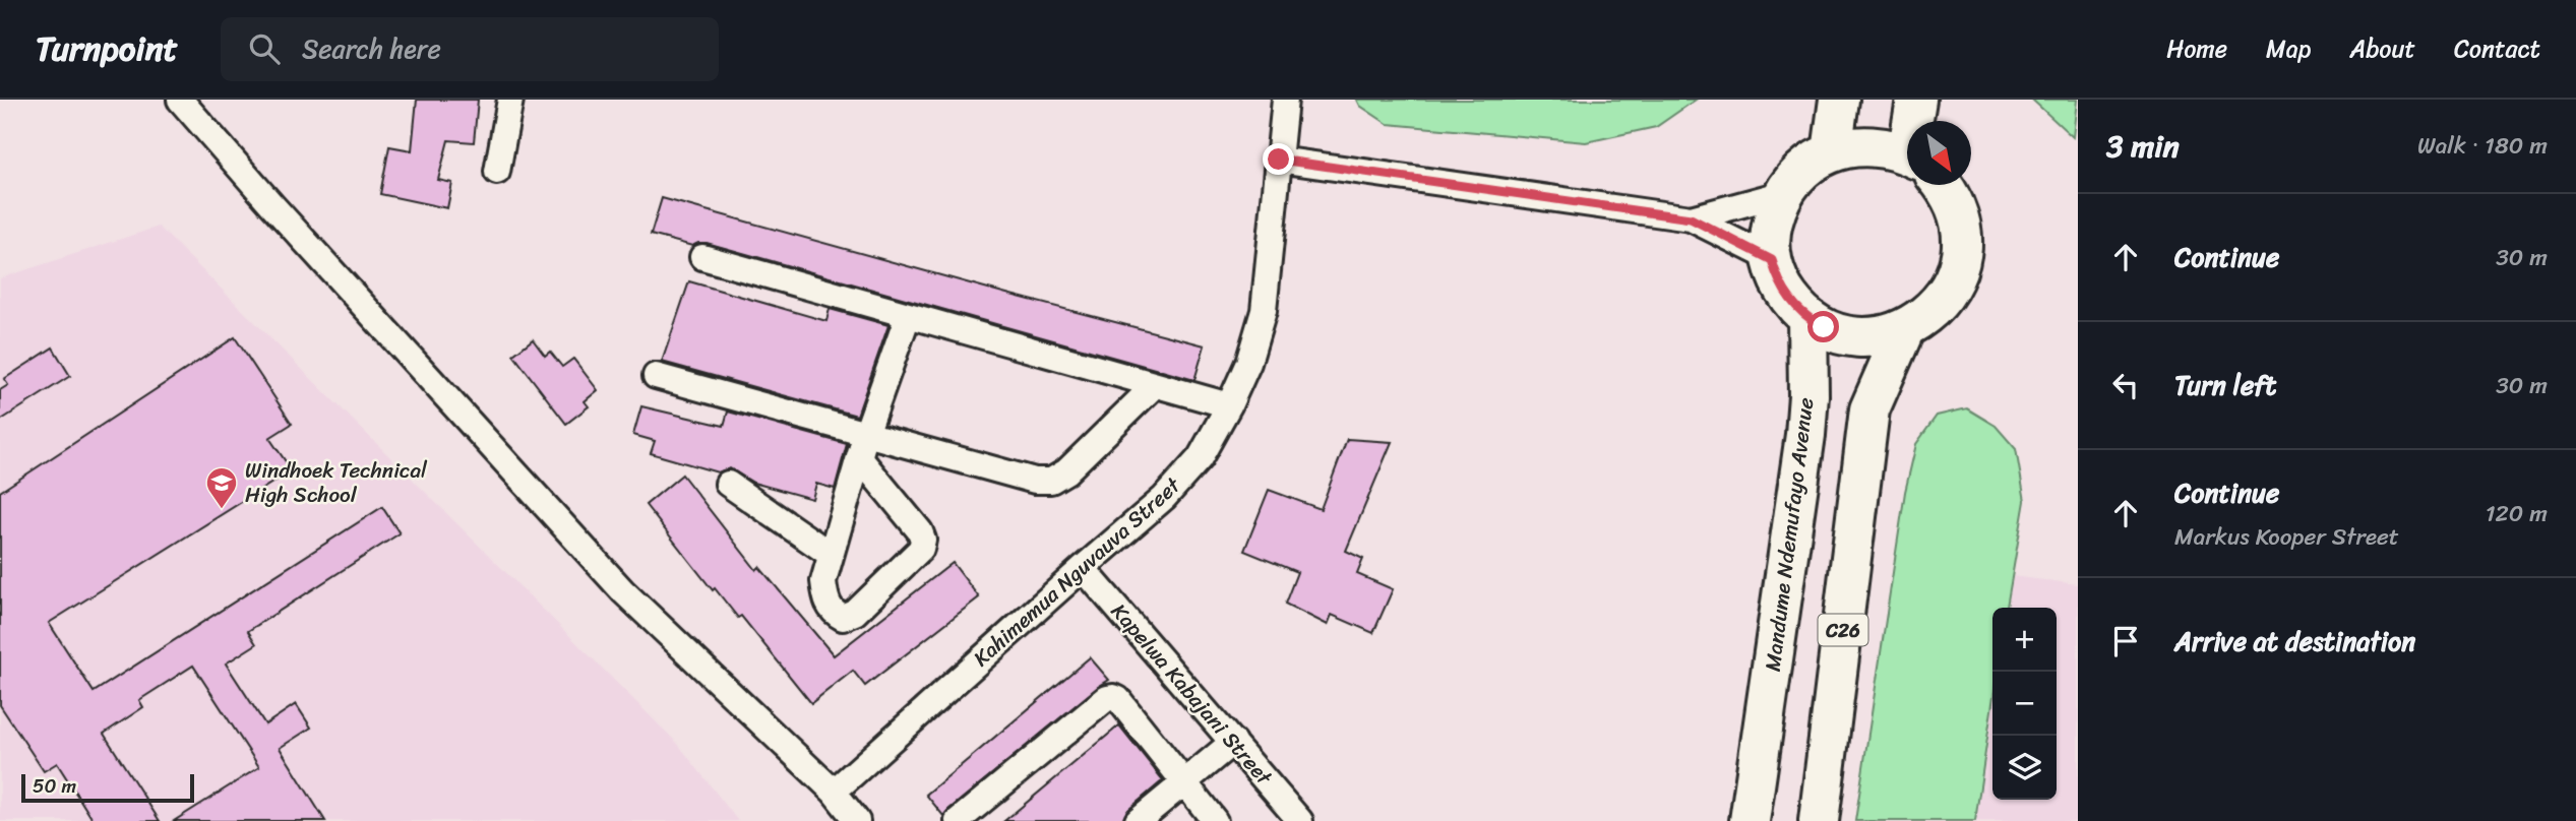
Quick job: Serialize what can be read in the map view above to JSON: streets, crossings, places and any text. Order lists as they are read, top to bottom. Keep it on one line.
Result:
{"streets":{"main road":["Mandume Ndemufayo Avenue","C26"],"street":["Kahimemua Nguvauva Street","Kapelwa Kabajani Street"]},"crossings":[["Kahimemua Nguvauva Street","Kapelwa Kabajani Street"]],"places":{"school or university":["Windhoek Technical High School"]},"scale_bar":"50 m","north":"bottom right","page":{"header":"Turnpoint","search":"Search here","nav":["Home","Map","About","Contact"],"heading":["3 min","Walk · 180 m"],"list":[["Continue","30 m"],["Turn left","30 m"],["Continue","Markus Kooper Street","120 m"],"Arrive at destination"],"map_buttons":["+","−"],"scale":"50 m"}}
